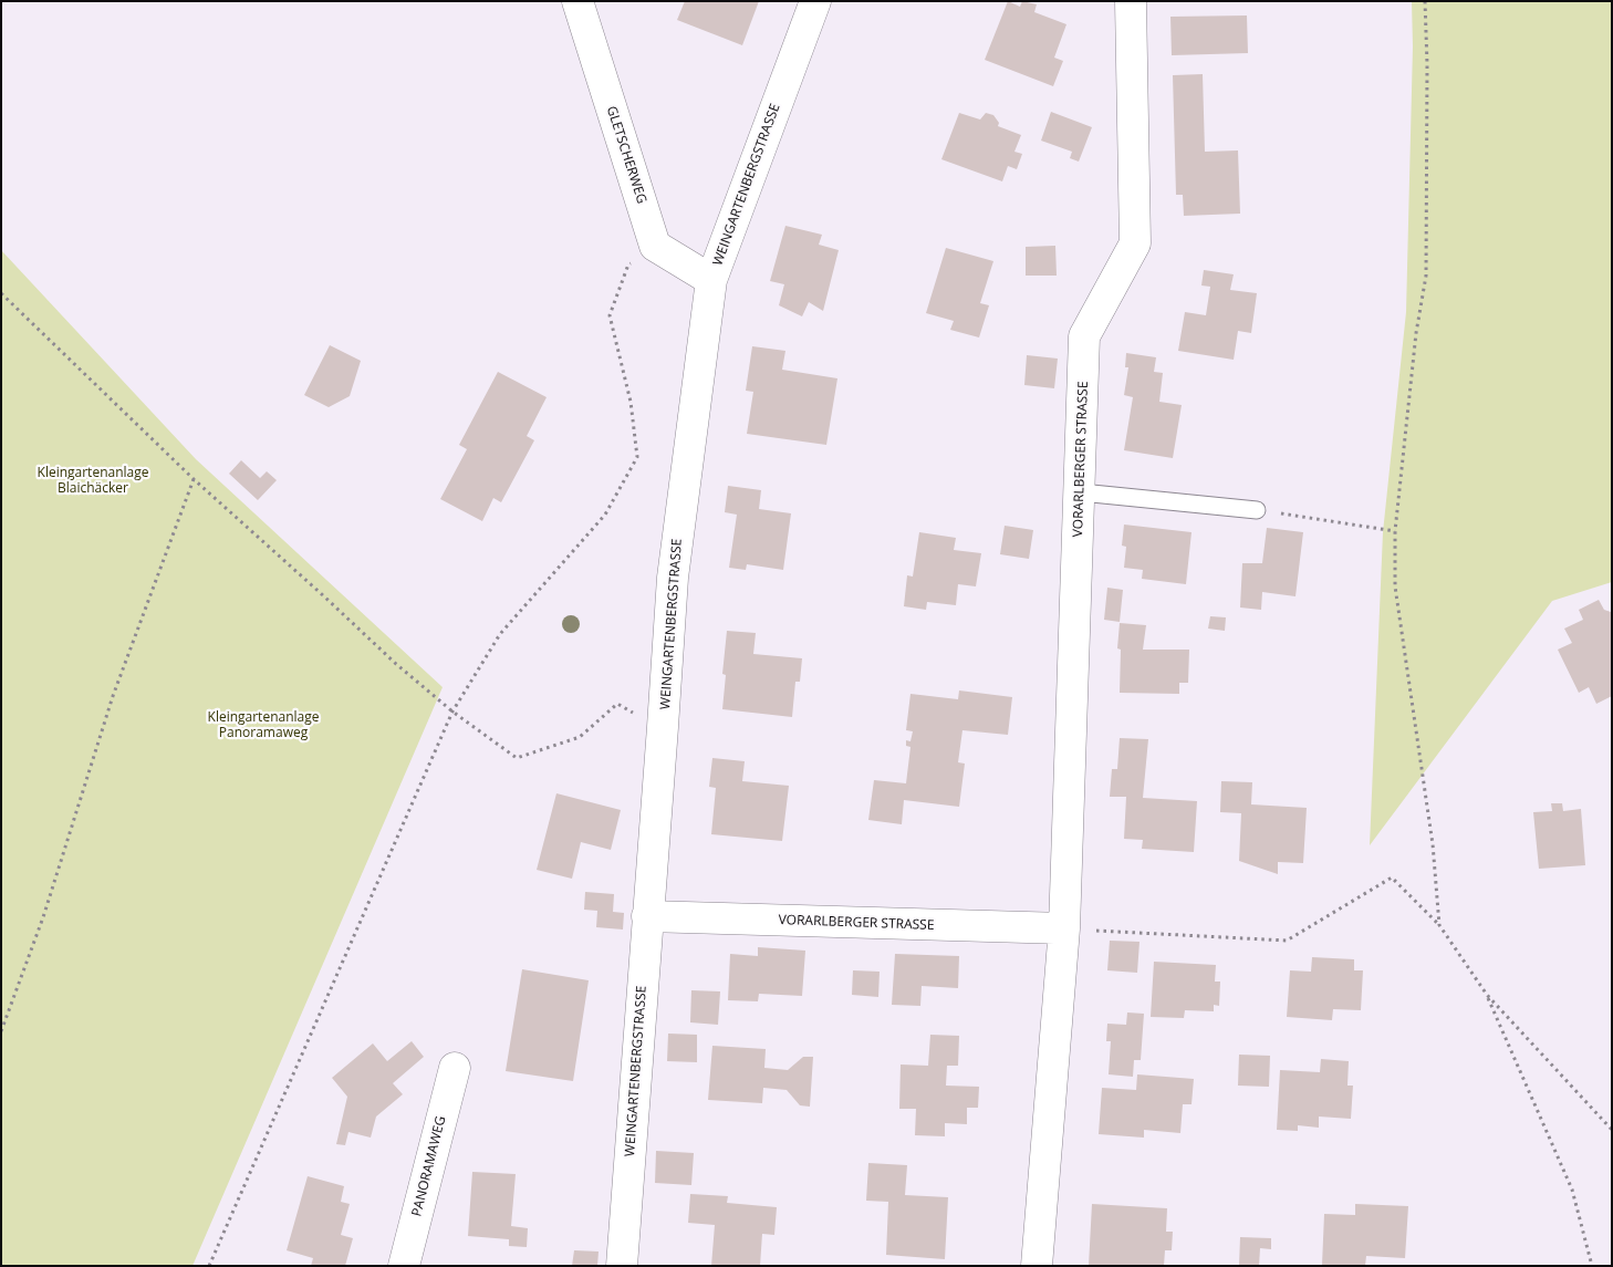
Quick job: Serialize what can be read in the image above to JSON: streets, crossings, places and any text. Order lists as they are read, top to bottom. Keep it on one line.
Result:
{"streets":{"street":["GLETSCHERWEG","WEINGARTENBERGSTRASSE","VORARLBERGER STRASSE","PANORAMAWEG"]},"crossings":[["WEINGARTENBERGSTRASSE","VORARLBERGER STRASSE"]],"parks":["Kleingartenanlage Blaichäcker","Kleingartenanlage Panoramaweg"]}
